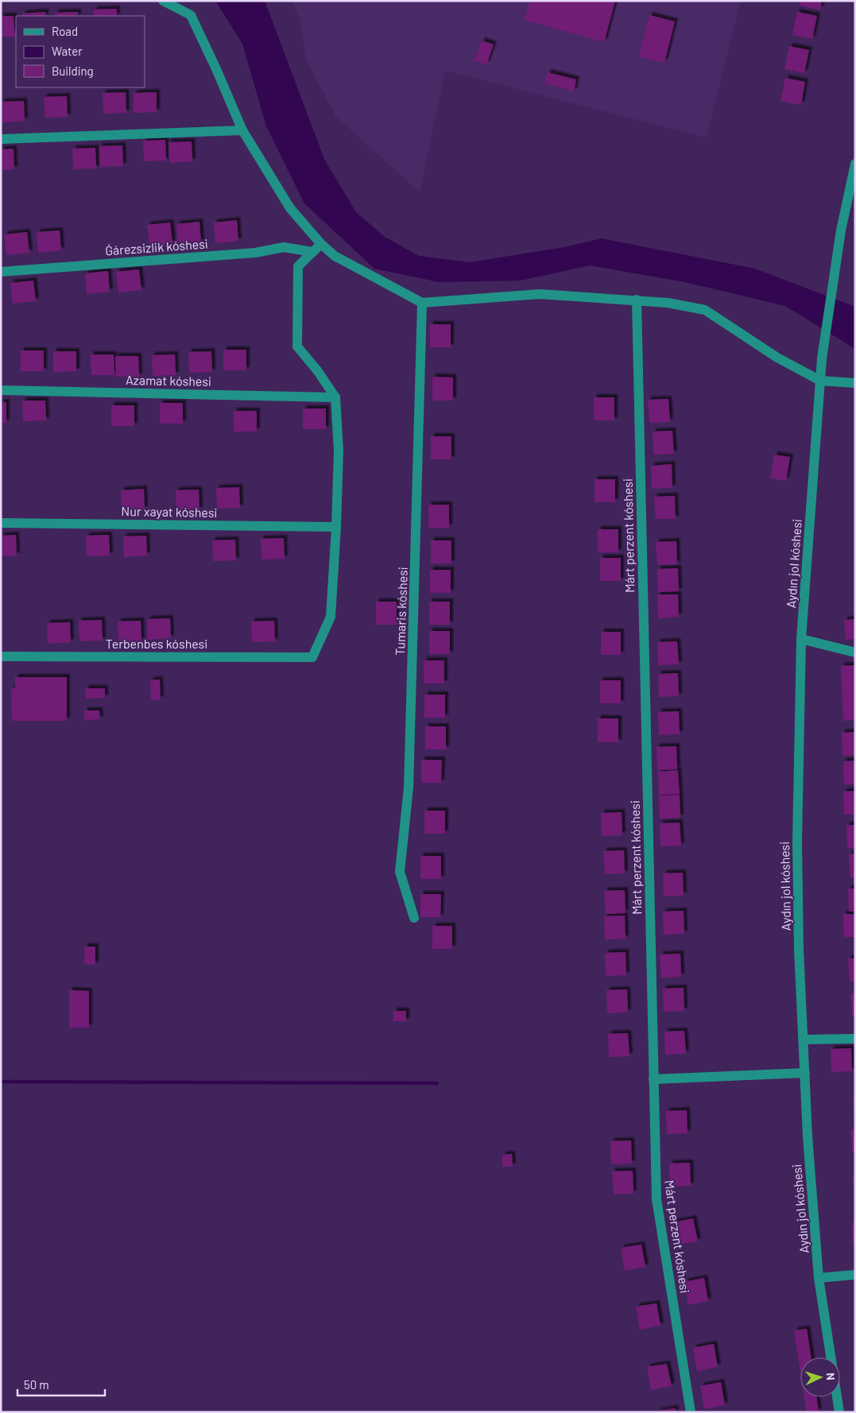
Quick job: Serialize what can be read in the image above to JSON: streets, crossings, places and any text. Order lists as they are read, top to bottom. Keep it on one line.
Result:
{"streets":{"street":["Ǵárezsizlik kóshesi","Azamat kóshesi","Nur xayat kóshesi","Márt perzent kóshesi","Aydın jol kóshesi","Tumaris kóshesi","Terbenbes kóshesi"]},"crossings":[["Nur xayat kóshesi","Terbenbes kóshesi"]],"legend":["Road","Water","Building"],"scale_bar":"50 m","north":"right"}
